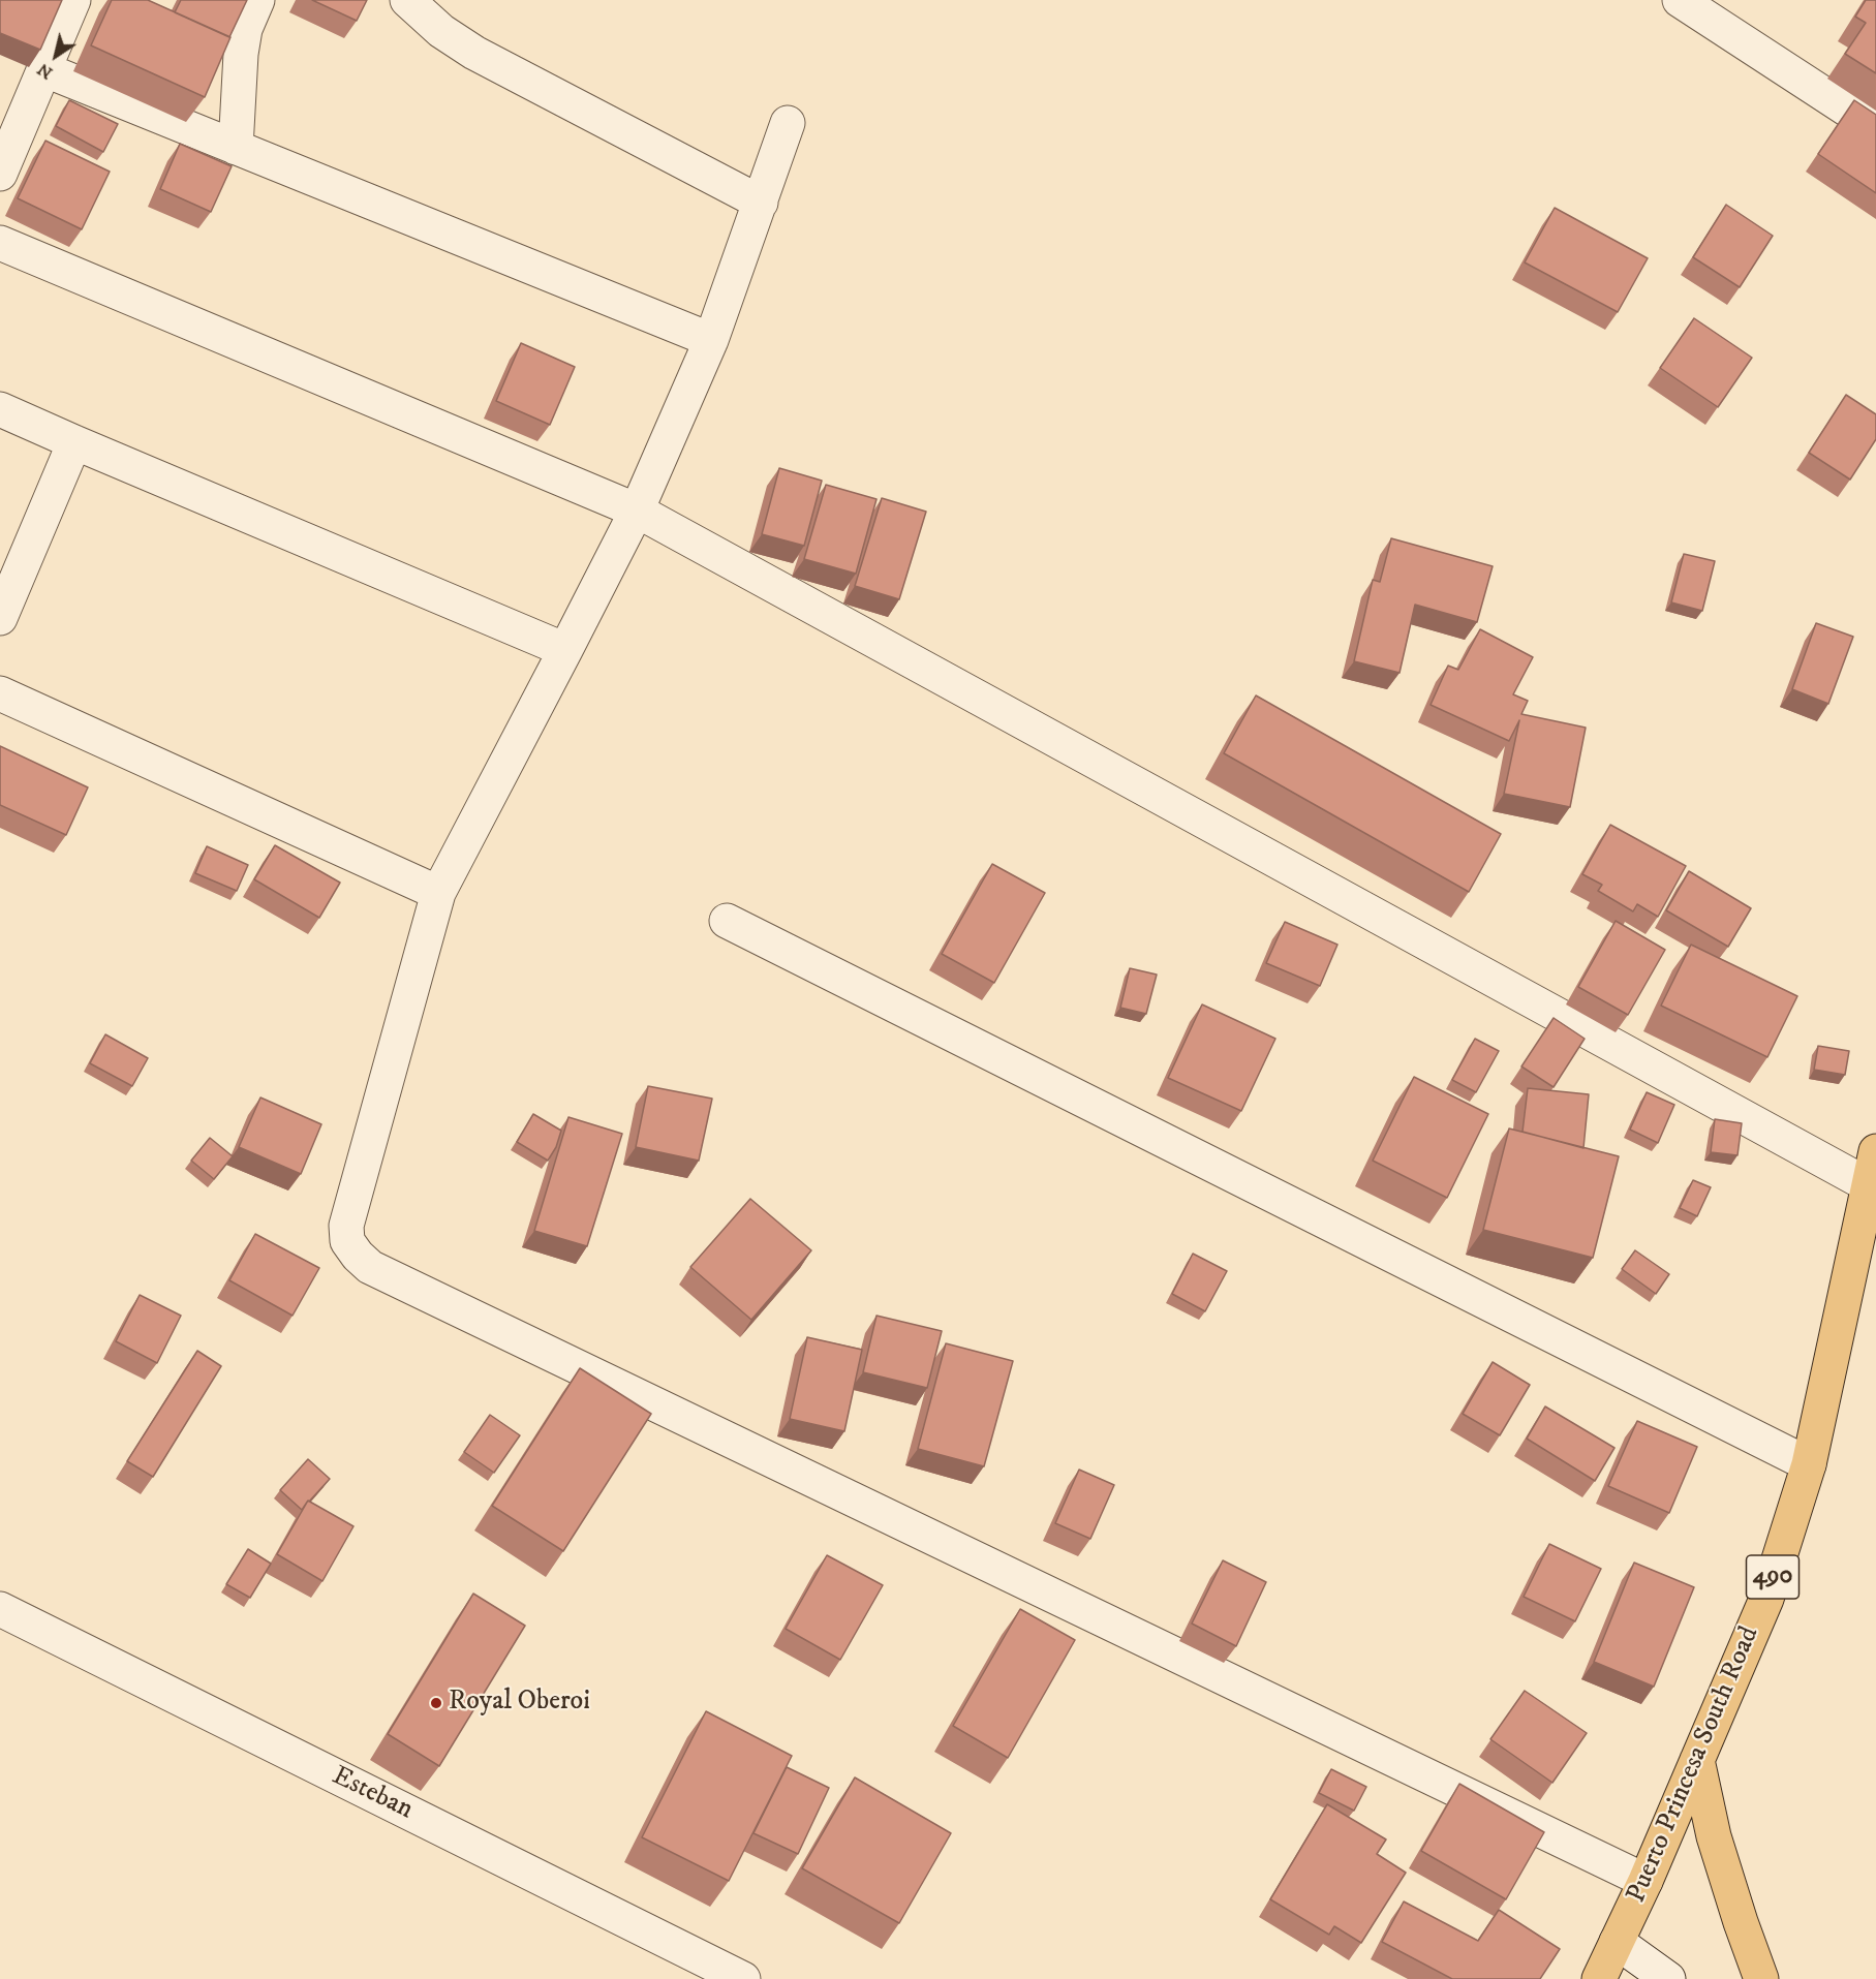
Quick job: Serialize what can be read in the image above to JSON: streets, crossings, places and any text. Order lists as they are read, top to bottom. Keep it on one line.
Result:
{"streets":{"main road":["490","Puerto Princesa South Road"],"street":["Esteban"]},"places":["Royal Oberoi"],"north":"bottom left"}
